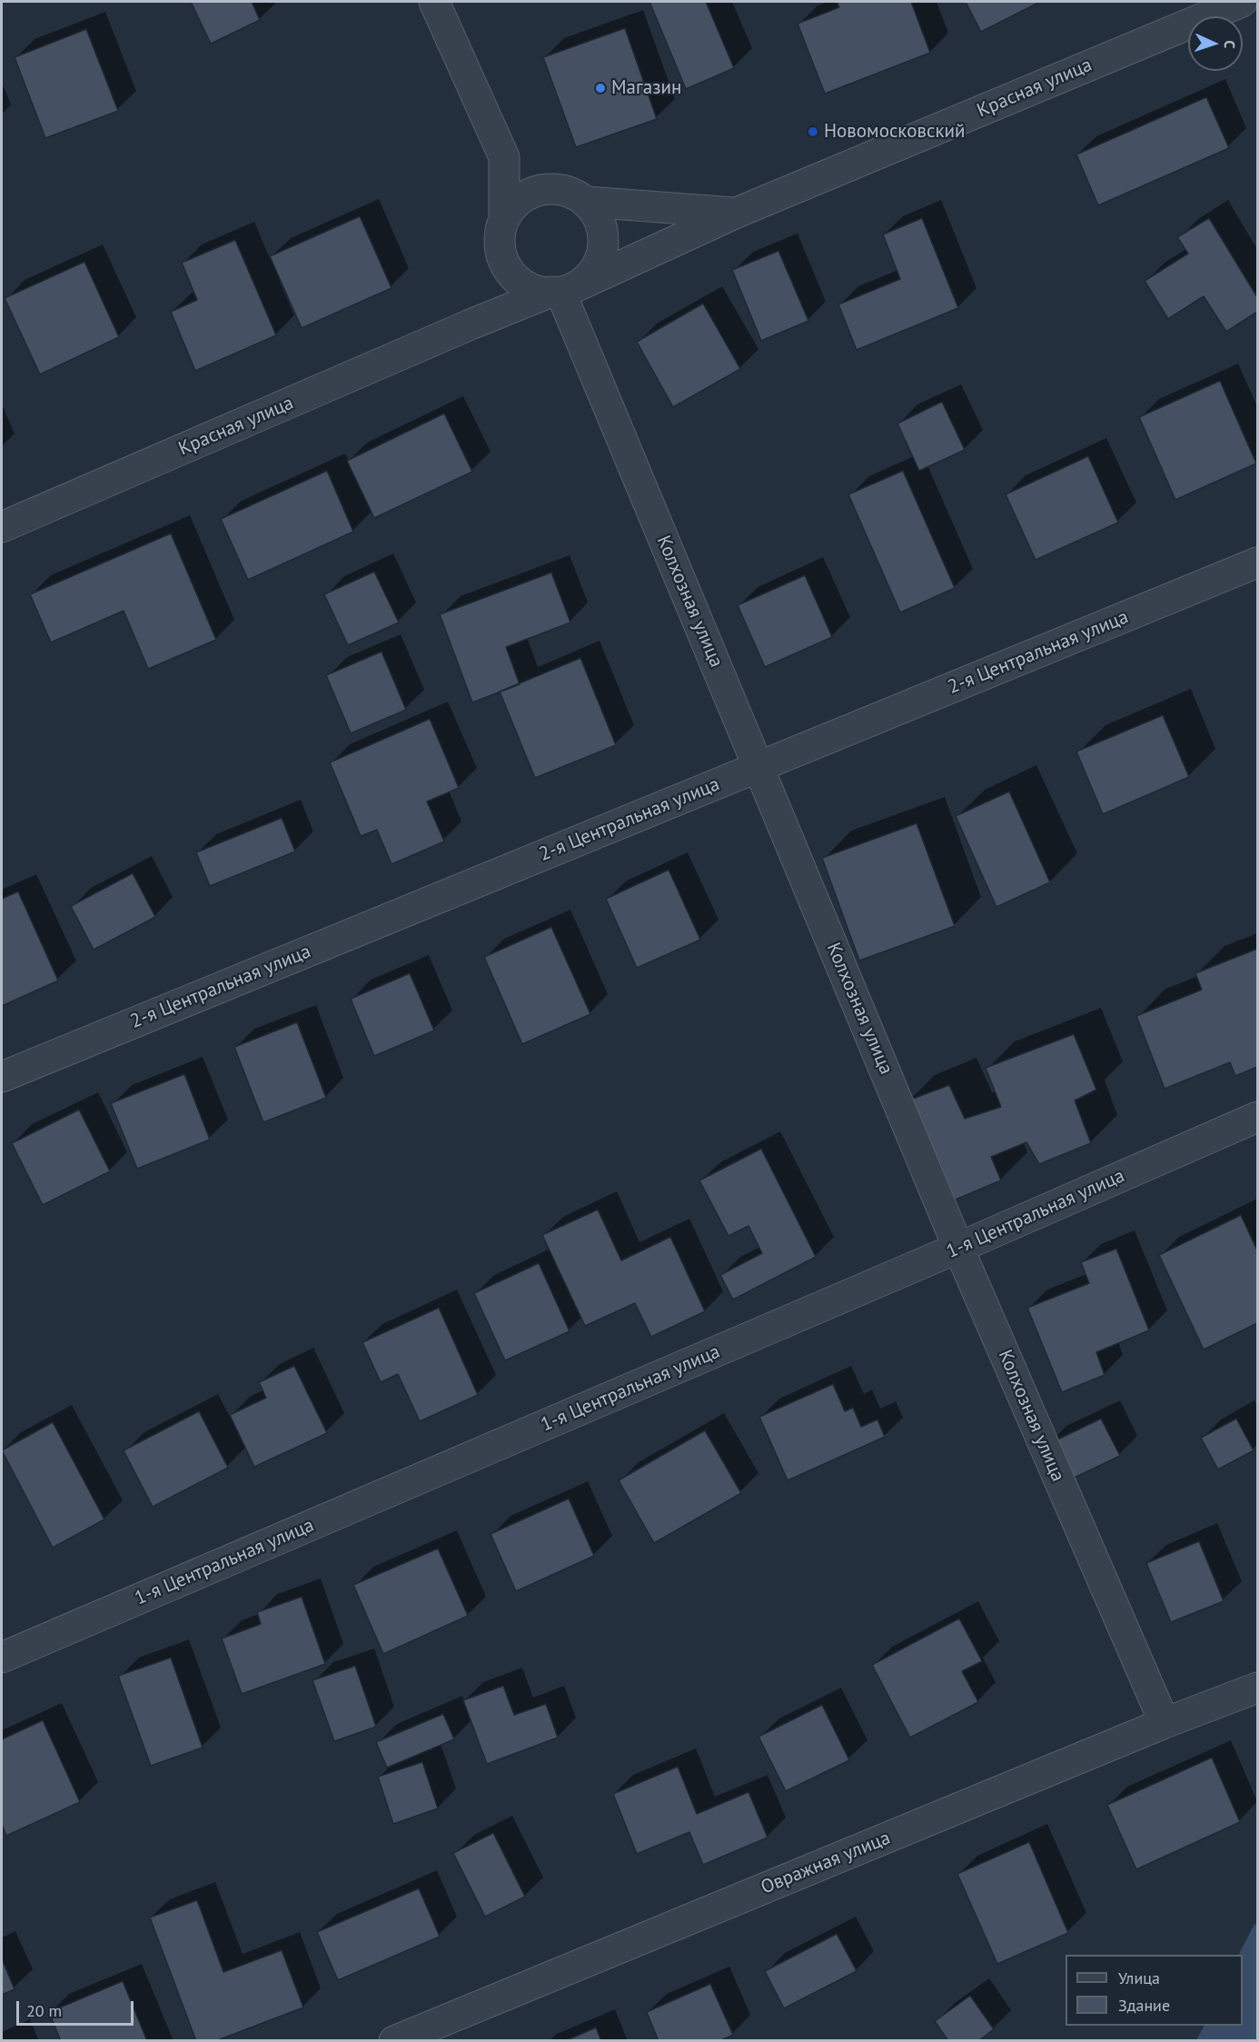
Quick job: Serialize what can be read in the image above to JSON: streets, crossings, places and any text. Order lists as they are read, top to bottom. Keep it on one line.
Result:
{"streets":{"street":["Красная улица","Колхозная улица","2-я Центральная улица","1-я Центральная улица","Овражная улица"]},"crossings":[["Красная улица","Колхозная улица"],["Колхозная улица","2-я Центральная улица"],["Колхозная улица","1-я Центральная улица"],["Колхозная улица","Овражная улица"]],"places":["Магазин","Новомосковский"],"legend":["Улица","Здание"],"scale_bar":"20 m","north":"right"}
